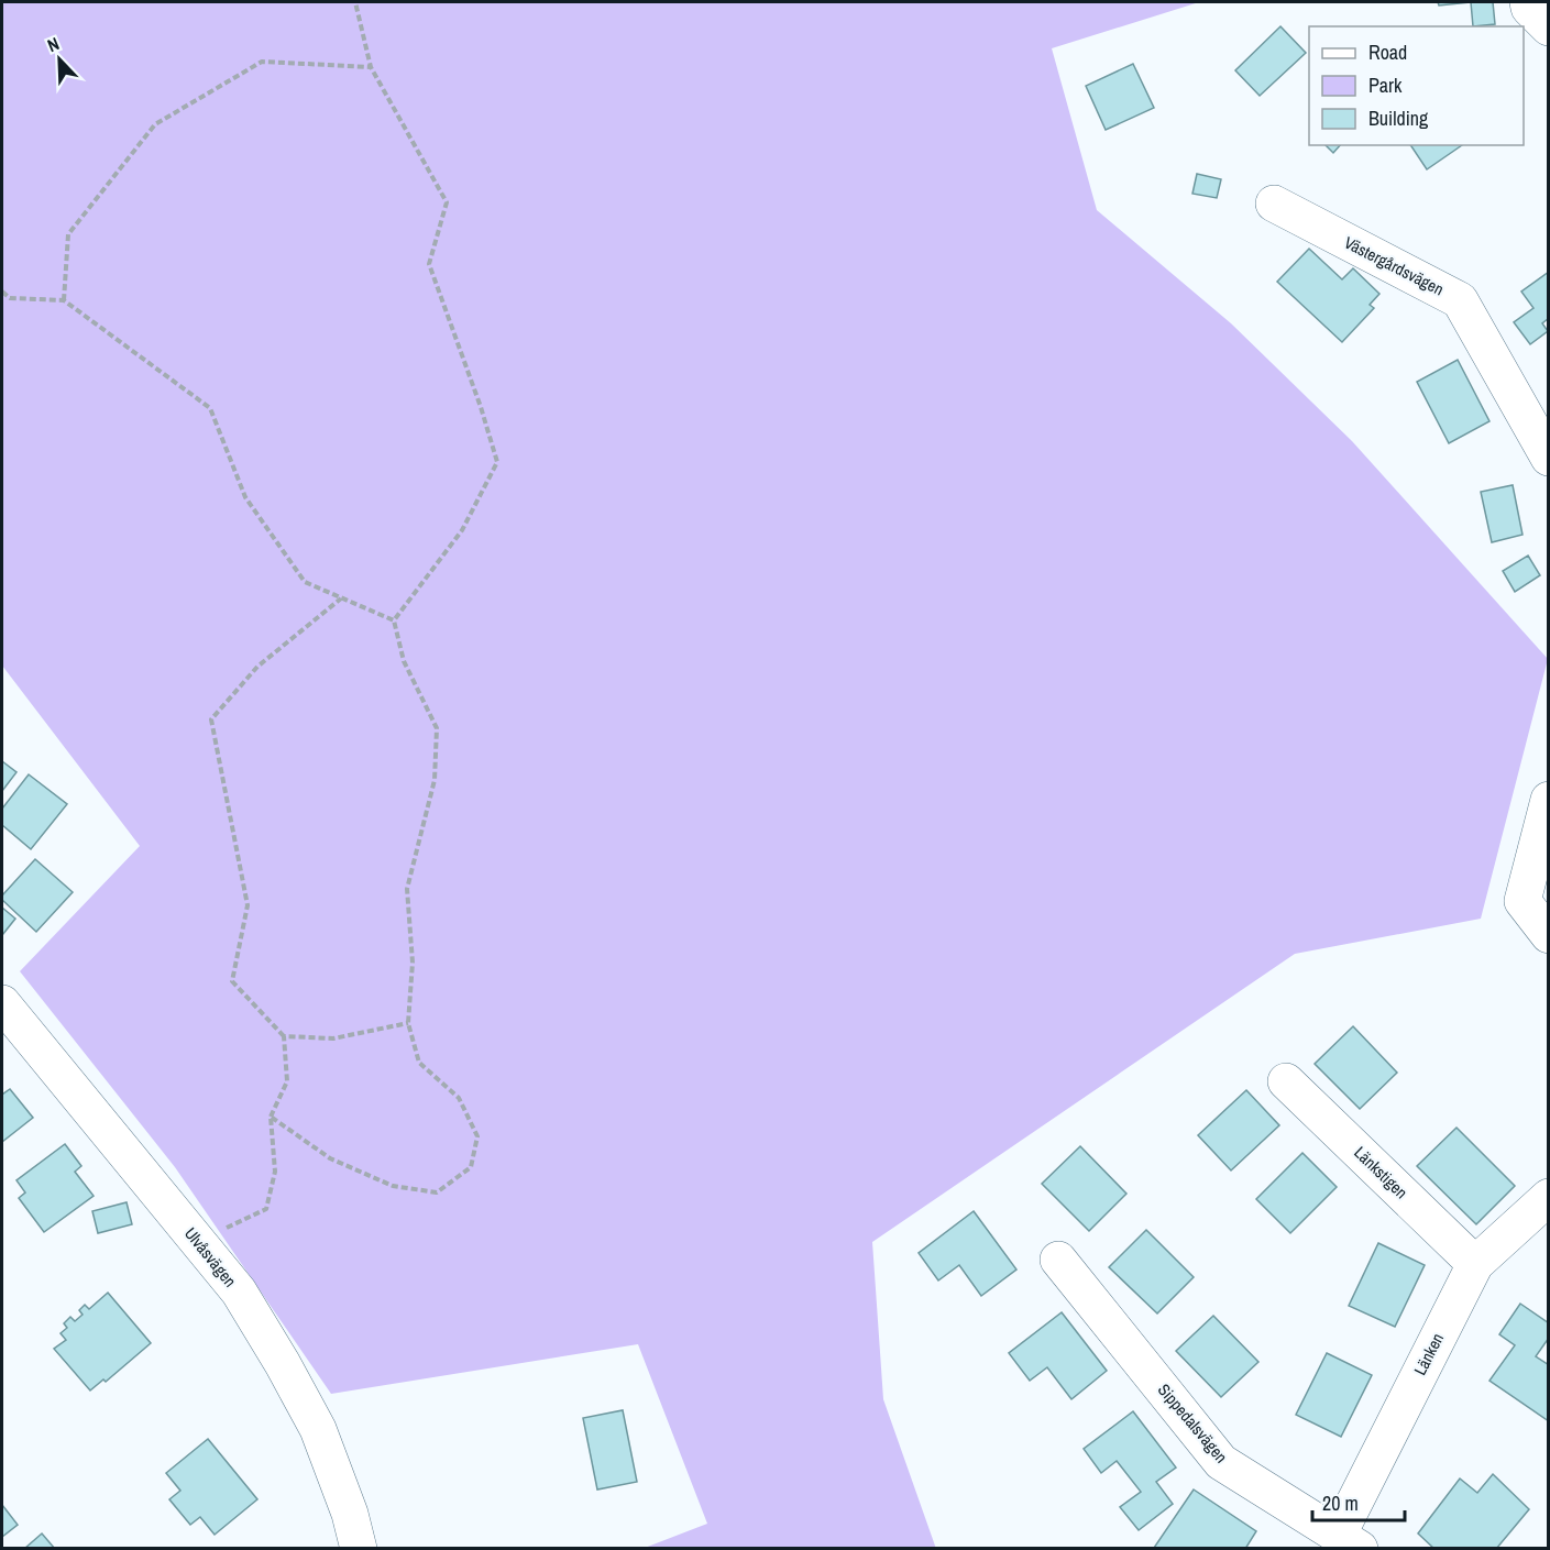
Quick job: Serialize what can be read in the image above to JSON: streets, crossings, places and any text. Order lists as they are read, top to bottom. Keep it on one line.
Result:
{"streets":{"street":["Västergårdsvägen","Länkstigen","Ulvåsvägen","Länken","Sippedalsvägen"]},"crossings":[["Länkstigen","Länken"],["Länken","Sippedalsvägen"]],"legend":["Road","Park","Building"],"scale_bar":"20 m","north":"top left"}
